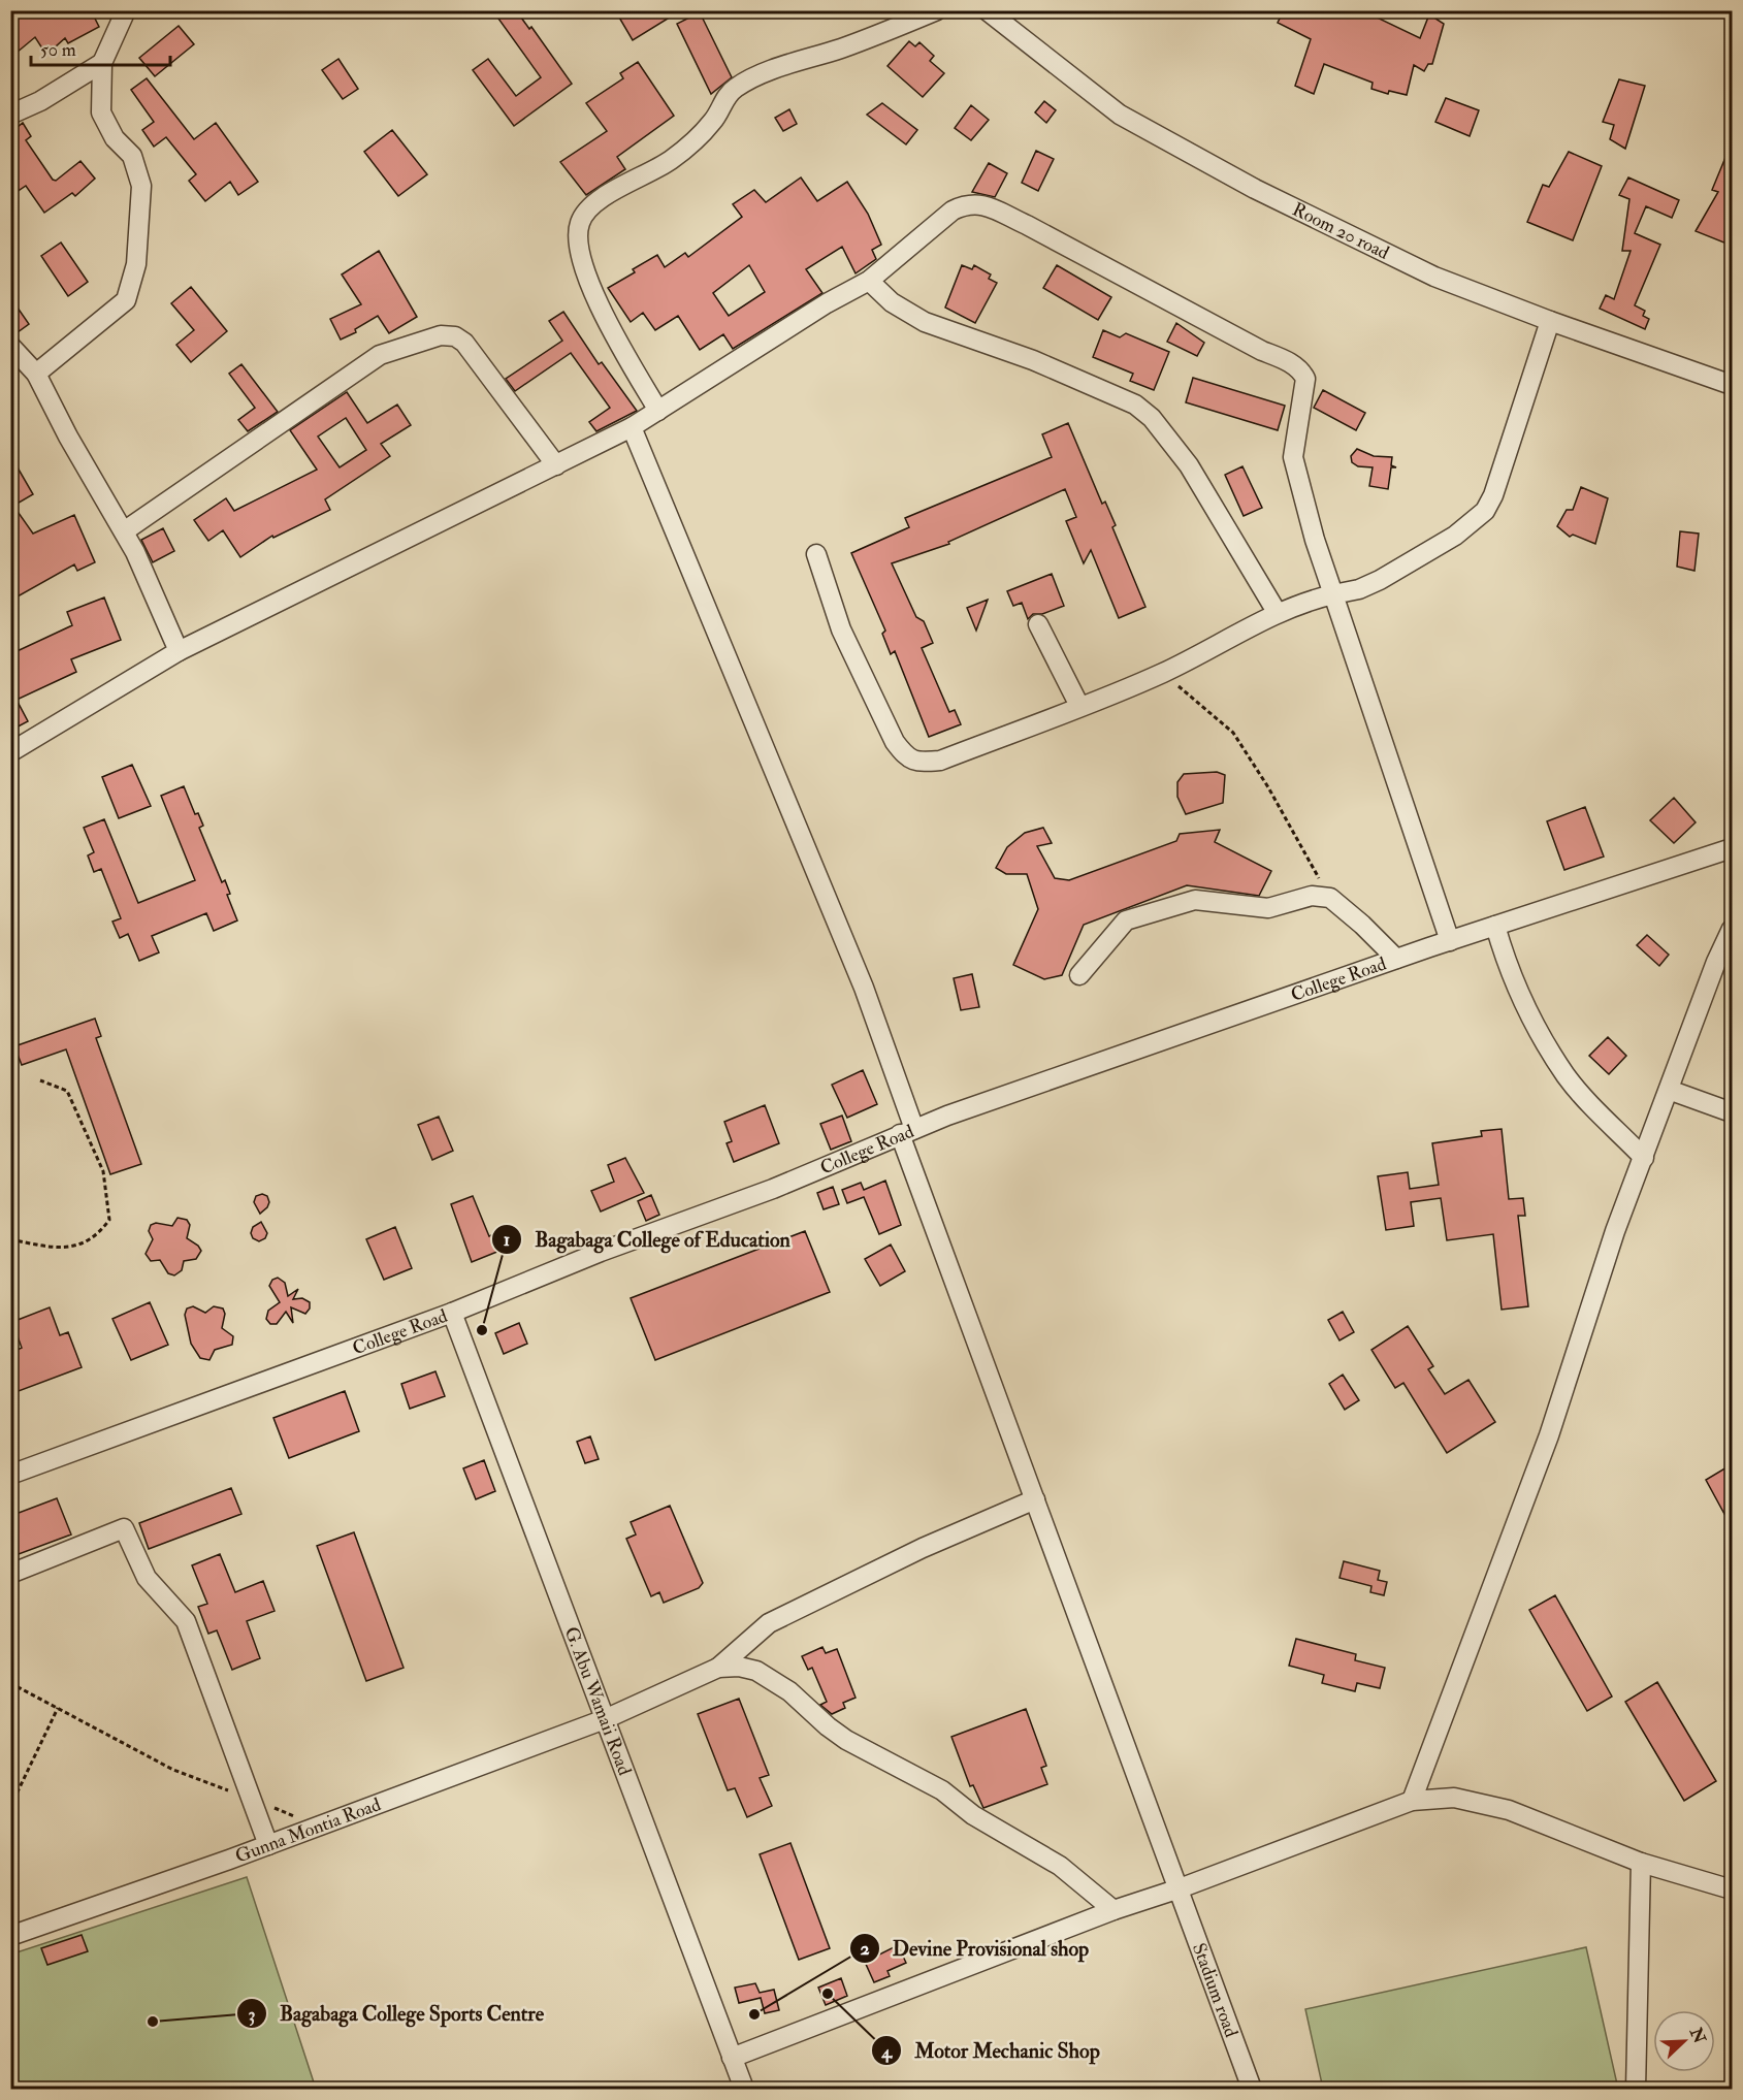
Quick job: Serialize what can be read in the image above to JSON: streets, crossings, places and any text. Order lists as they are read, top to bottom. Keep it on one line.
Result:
{"streets":{"street":["Room 20 road","College Road","G. Abu Wamaii Road","Gunna Montia Road","Stadium road"]},"crossings":[["College Road","G. Abu Wamaii Road"],["College Road","Stadium road"],["G. Abu Wamaii Road","Gunna Montia Road"]],"places":["Bagabaga College of Education","Motor Mechanic Shop","Devine Provisional shop","Bagabaga College Sports Centre"],"scale_bar":"50 m","north":"top right"}
